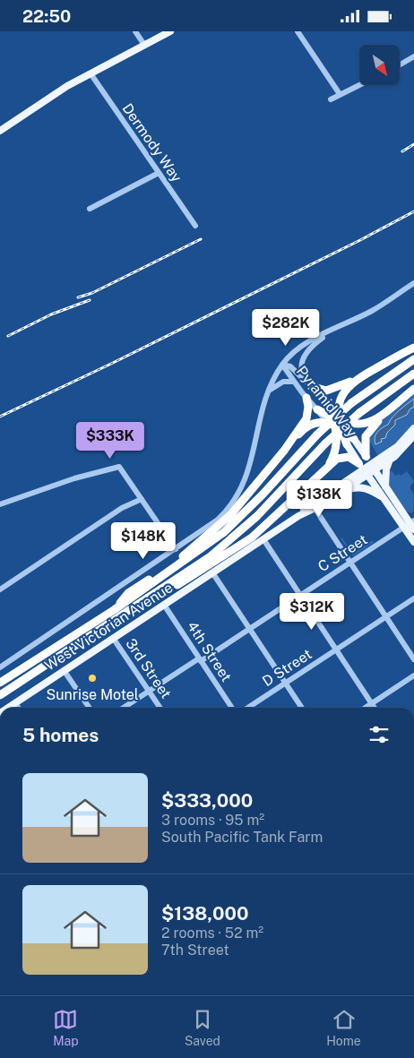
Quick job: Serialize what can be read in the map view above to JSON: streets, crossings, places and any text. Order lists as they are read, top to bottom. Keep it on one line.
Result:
{"streets":{"main road":["Pyramid Way","West Victorian Avenue"],"street":["Dermody Way","C Street","4th Street","D Street","3rd Street"]},"crossings":[["Pyramid Way","C Street"],["Pyramid Way","West Victorian Avenue"],["C Street","4th Street"],["C Street","3rd Street"],["West Victorian Avenue","4th Street"],["West Victorian Avenue","3rd Street"]],"places":["Sunrise Motel"],"north":"bottom right","page":{"status":"22:50","price":["$282K","$333K","$138K","$148K","$312K"],"heading":"5 homes","list":[{"name":"$333,000","note":"3 rooms · 95 m² · South Pacific Tank Farm"},{"name":"$138,000","note":"2 rooms · 52 m² · 7th Street"}],"tabs":["Map","Saved","Home"]}}
